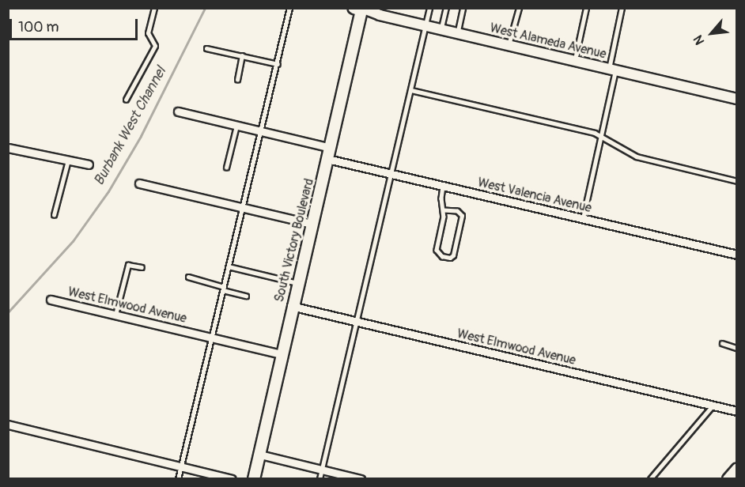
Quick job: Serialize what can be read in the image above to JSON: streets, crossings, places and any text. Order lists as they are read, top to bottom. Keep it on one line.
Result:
{"streets":{"main road":["West Alameda Avenue","South Victory Boulevard"],"street":["West Valencia Avenue","West Elmwood Avenue"]},"crossings":[["West Alameda Avenue","South Victory Boulevard"],["West Valencia Avenue","South Victory Boulevard"],["South Victory Boulevard","West Elmwood Avenue"]],"water":["Burbank West Channel"],"scale_bar":"100 m","north":"bottom left"}
